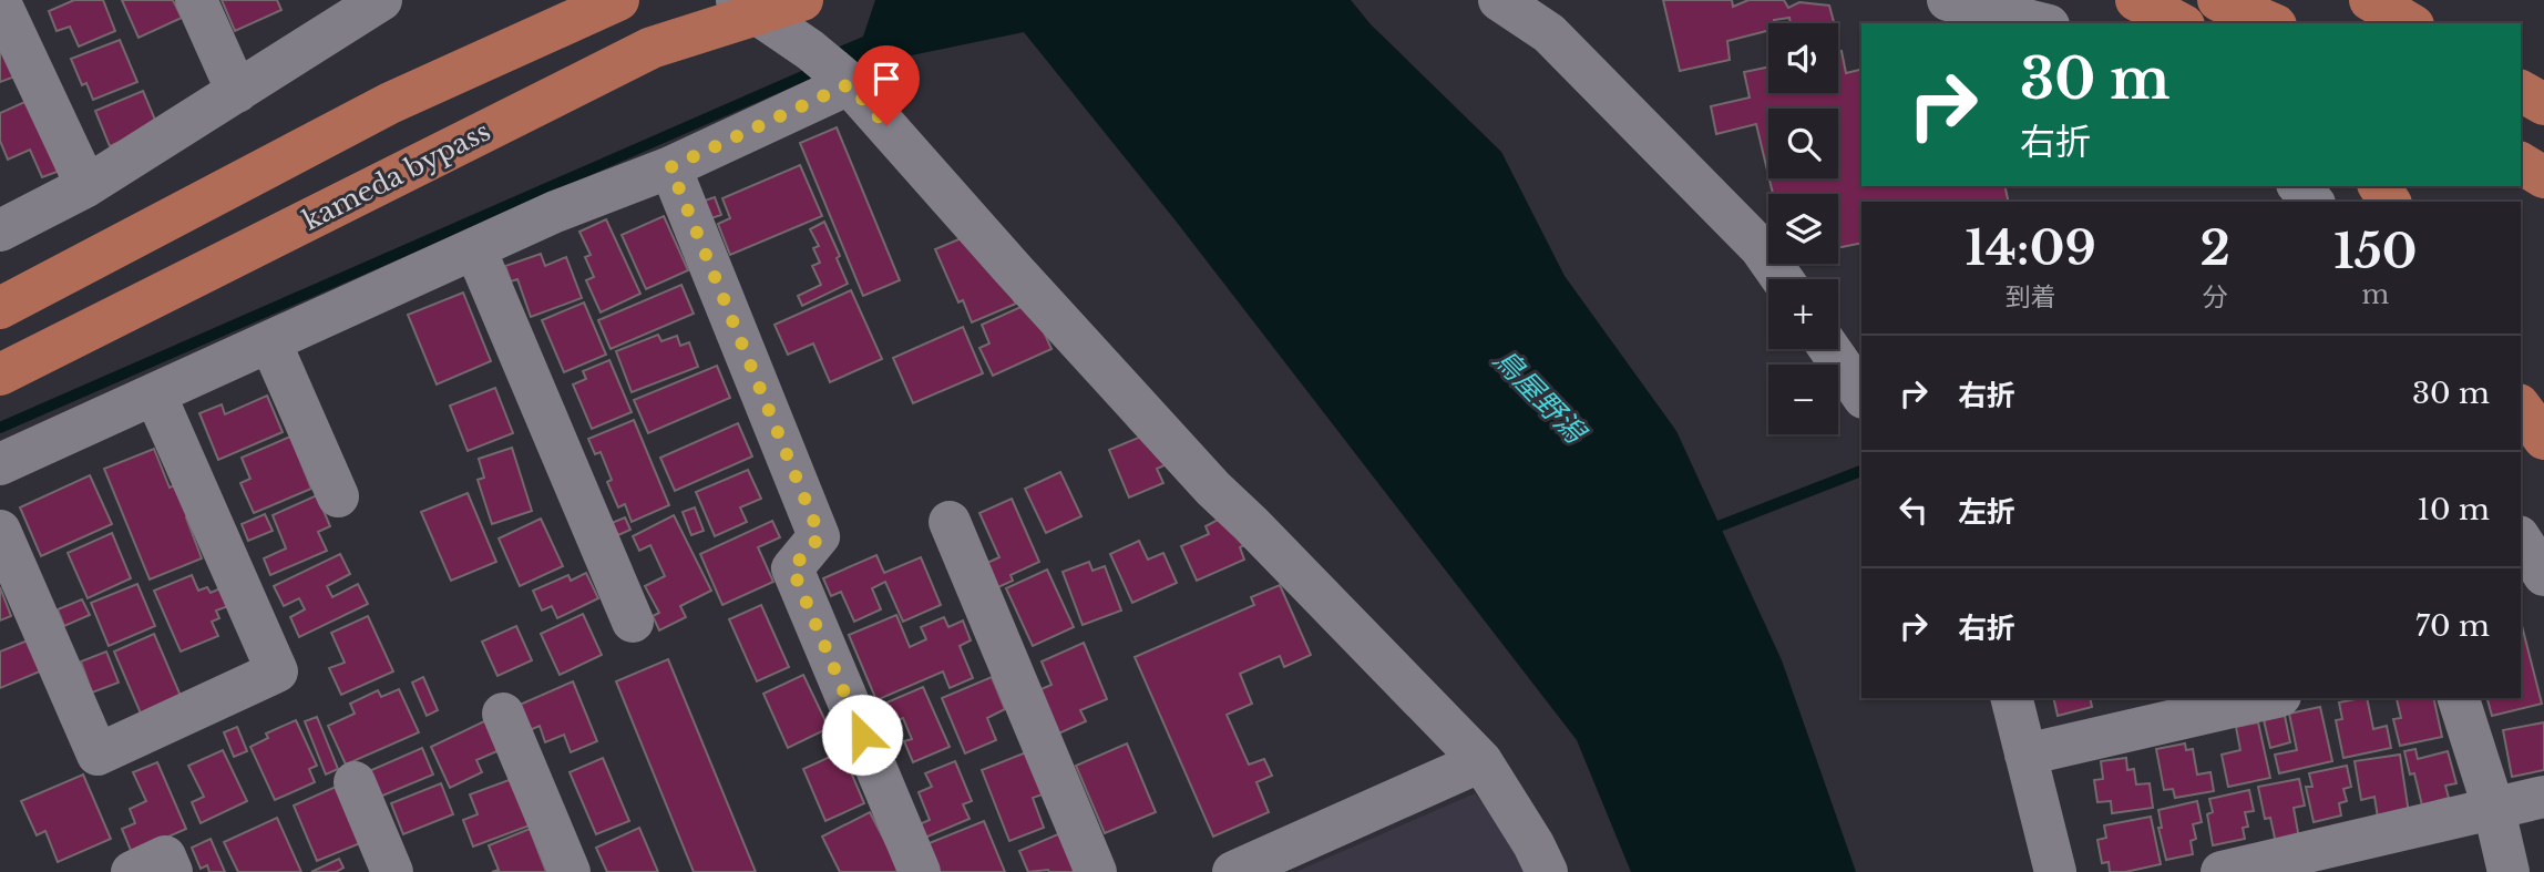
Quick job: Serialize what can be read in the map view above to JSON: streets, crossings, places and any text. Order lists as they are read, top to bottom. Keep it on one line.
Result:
{"streets":{"highway":["kameda bypass"]},"water":["鳥屋野潟"],"page":{"map_buttons":["+","−"],"turn":["30 m","右折"],"eta":["14:09","到着","2","分","150","m"],"list":[{"name":"右折","value":"30 m"},{"name":"左折","value":"10 m"},{"name":"右折","value":"70 m"}]}}
